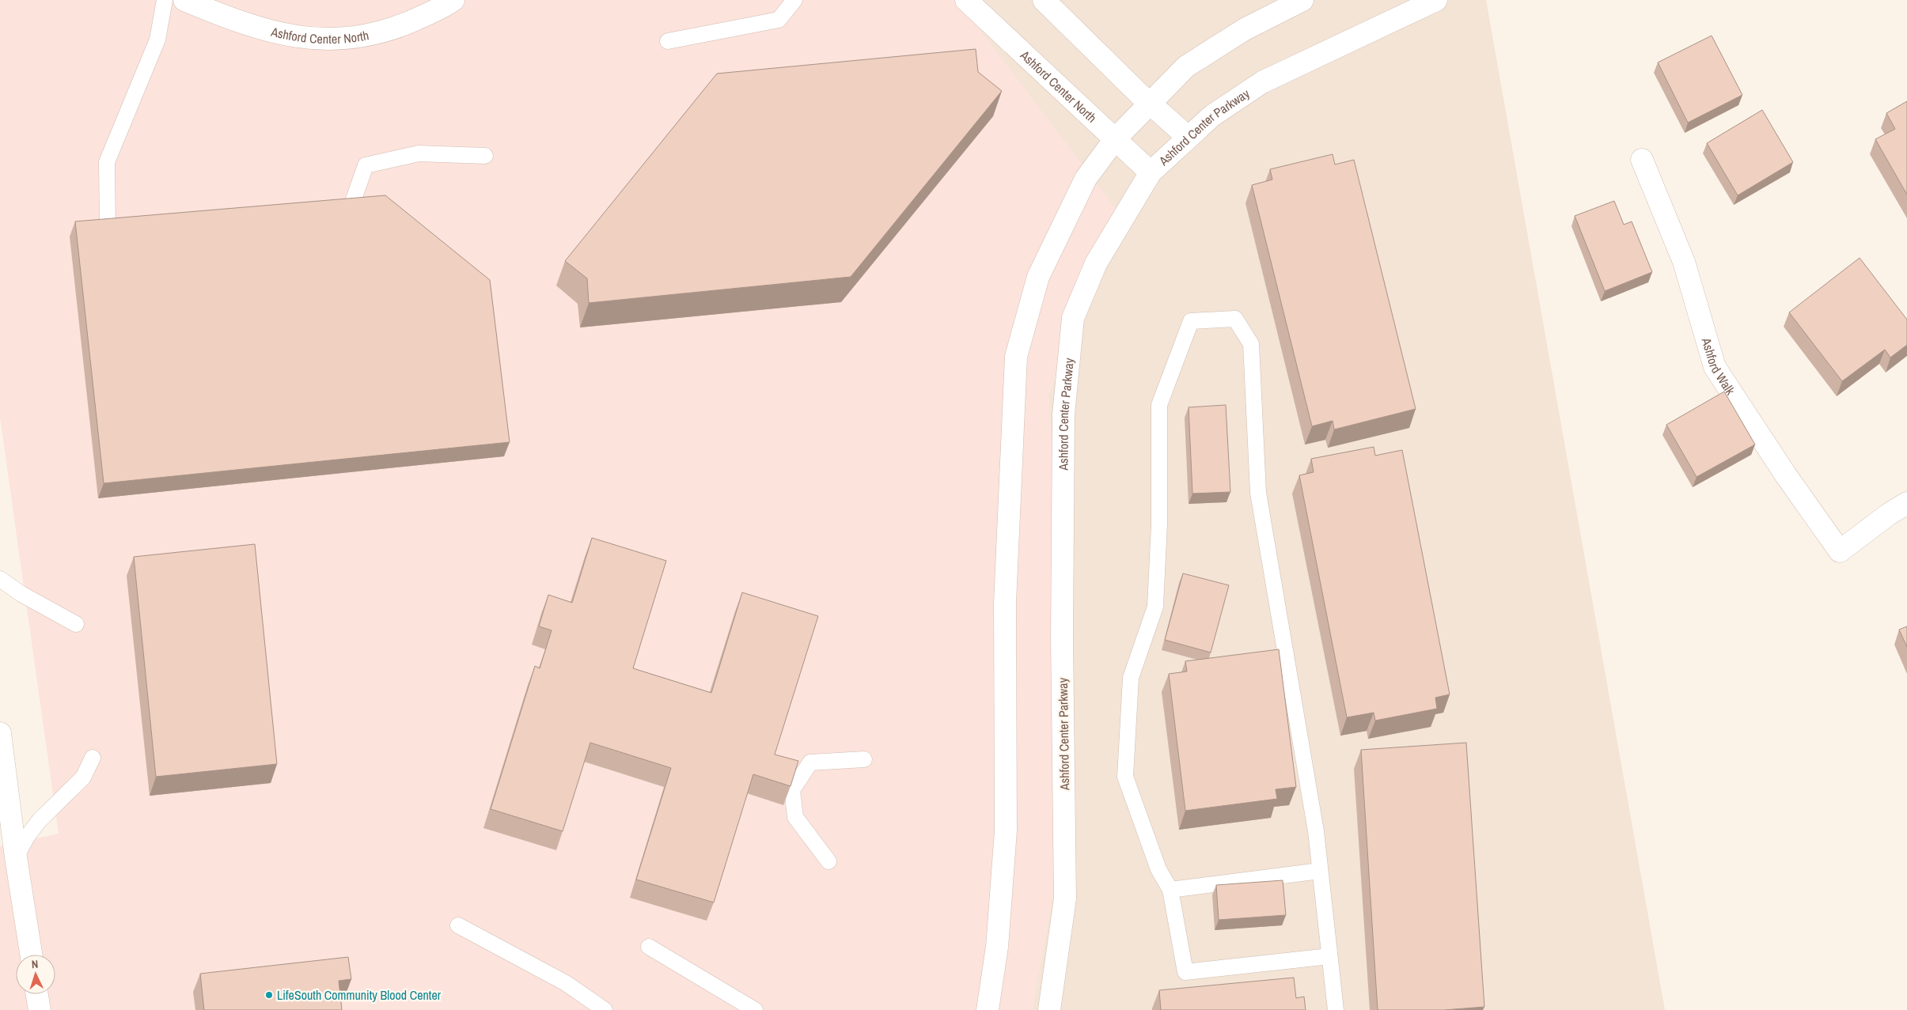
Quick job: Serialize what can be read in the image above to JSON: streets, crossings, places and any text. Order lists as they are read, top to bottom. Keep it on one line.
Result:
{"streets":{"street":["Ashford Center North","Ashford Center Parkway","Ashford Walk"]},"crossings":[["Ashford Center North","Ashford Center Parkway"]],"places":["LifeSouth Community Blood Center"],"north":"top"}
